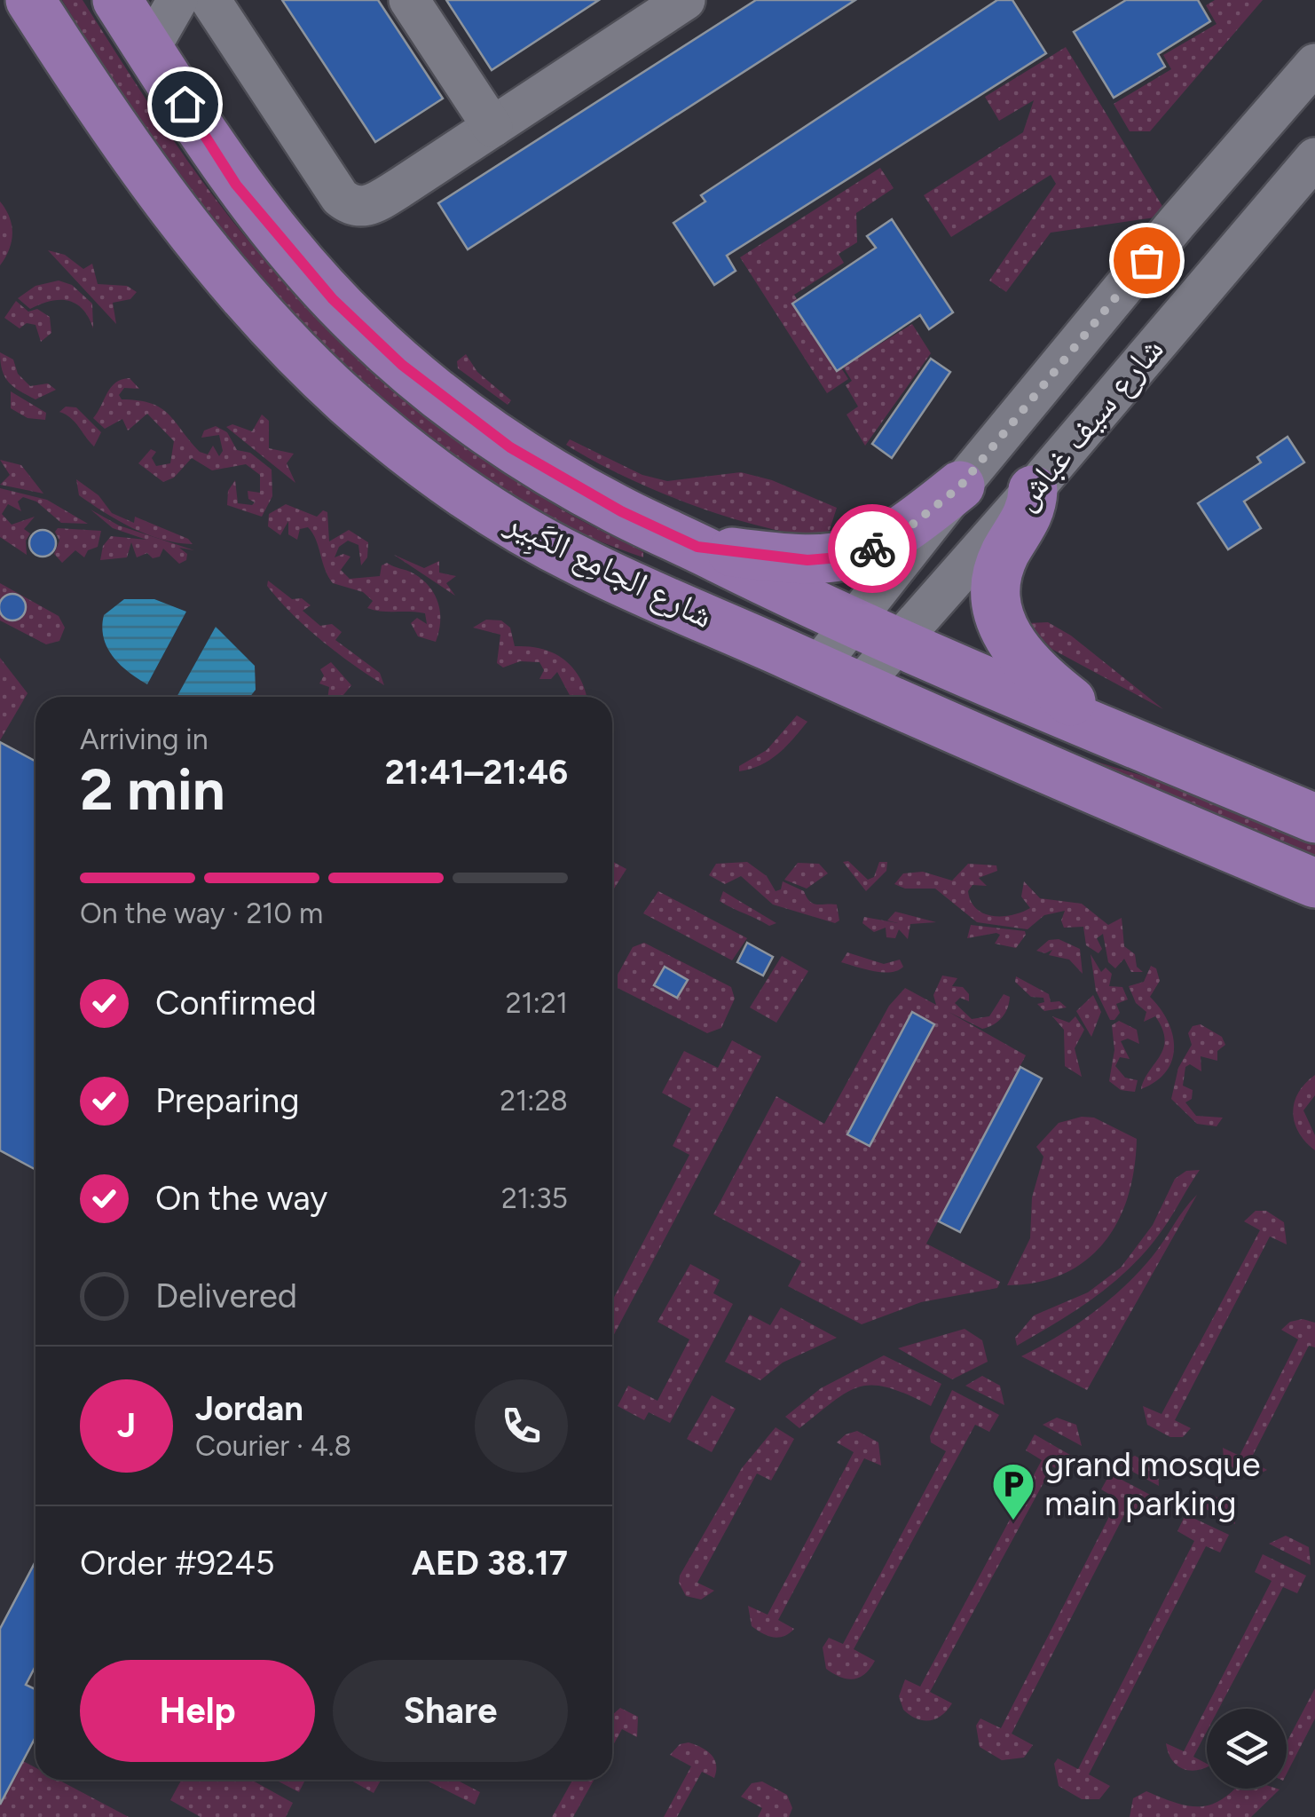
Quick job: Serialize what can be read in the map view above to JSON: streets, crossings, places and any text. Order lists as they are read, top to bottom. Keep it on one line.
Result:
{"streets":{"main road":["شارع الجامِع الكَبِير"],"street":["شارع سيف غباش"]},"crossings":[["شارع سيف غباش","شارع الجامِع الكَبِير"]],"places":{"parking":["grand mosque main parking"]},"page":{"heading":["2 min","Arriving in","21:41–21:46"],"panel":["Jordan","Courier · 4.8","Order #9245","AED 38.17"],"bar":"On the way · 210 m","list":[["Confirmed","21:21"],["Preparing","21:28"],["On the way","21:35"],"Delivered"],"round":"J","buttons":["Help","Share"]}}
